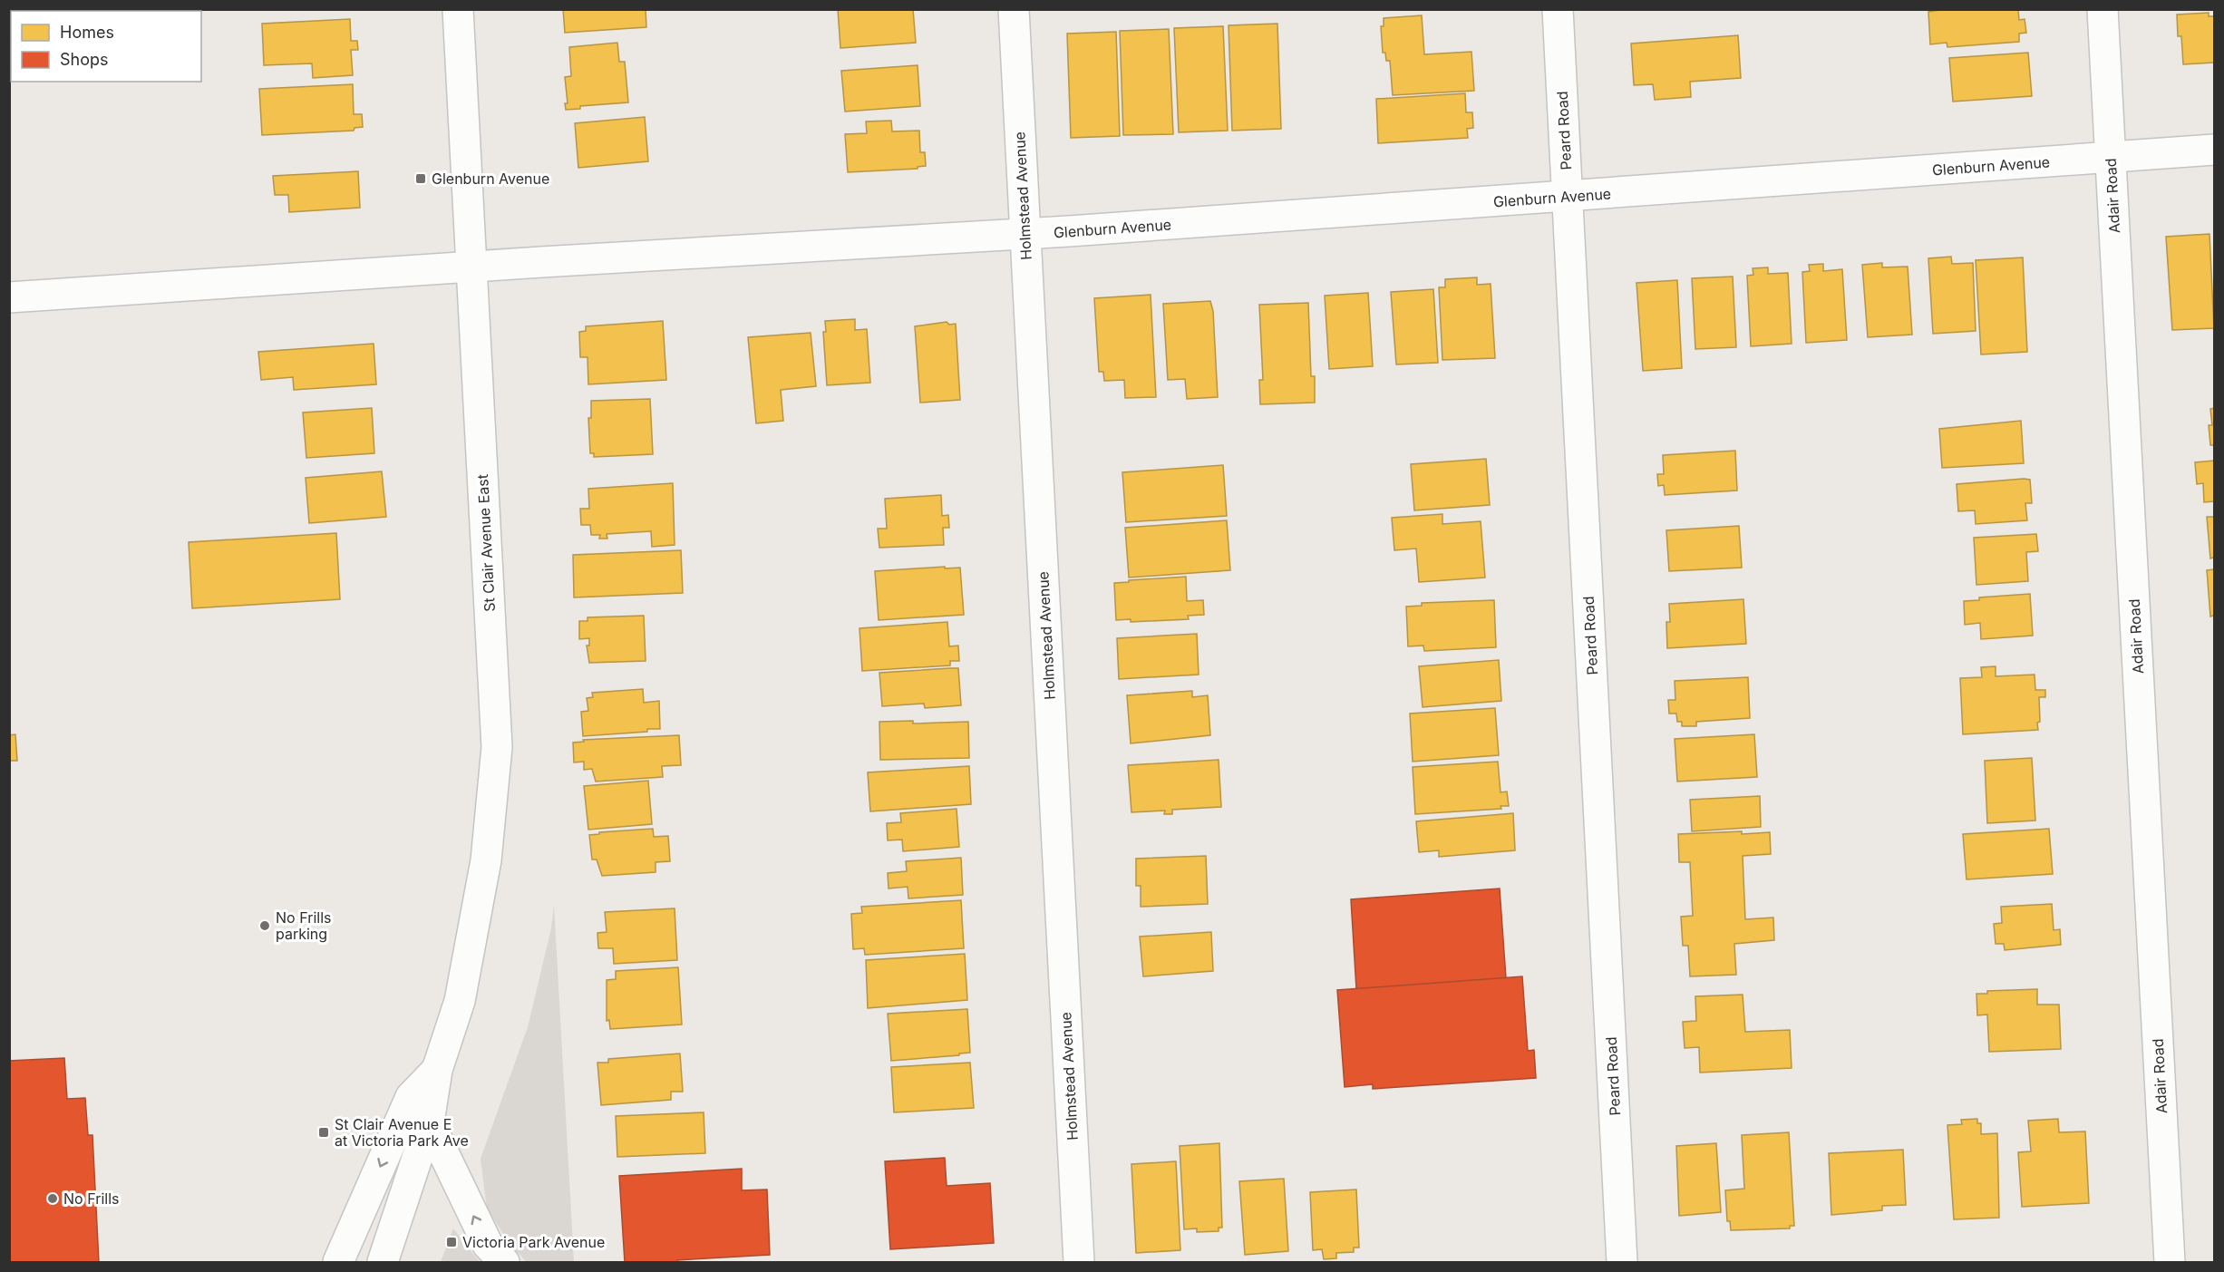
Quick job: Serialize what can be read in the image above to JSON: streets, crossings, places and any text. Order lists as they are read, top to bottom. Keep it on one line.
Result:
{"streets":{"street":["Peard Road","Glenburn Avenue","Holmstead Avenue","Adair Road","St Clair Avenue East"]},"crossings":[["Peard Road","Glenburn Avenue"],["Glenburn Avenue","Holmstead Avenue"],["Glenburn Avenue","Adair Road"],["Glenburn Avenue","St Clair Avenue East"]],"places":{"transit":["Glenburn Avenue","St Clair Avenue E at Victoria Park Ave","Victoria Park Avenue"],"other":["No Frills parking","No Frills"]},"legend":["Homes","Shops"]}
